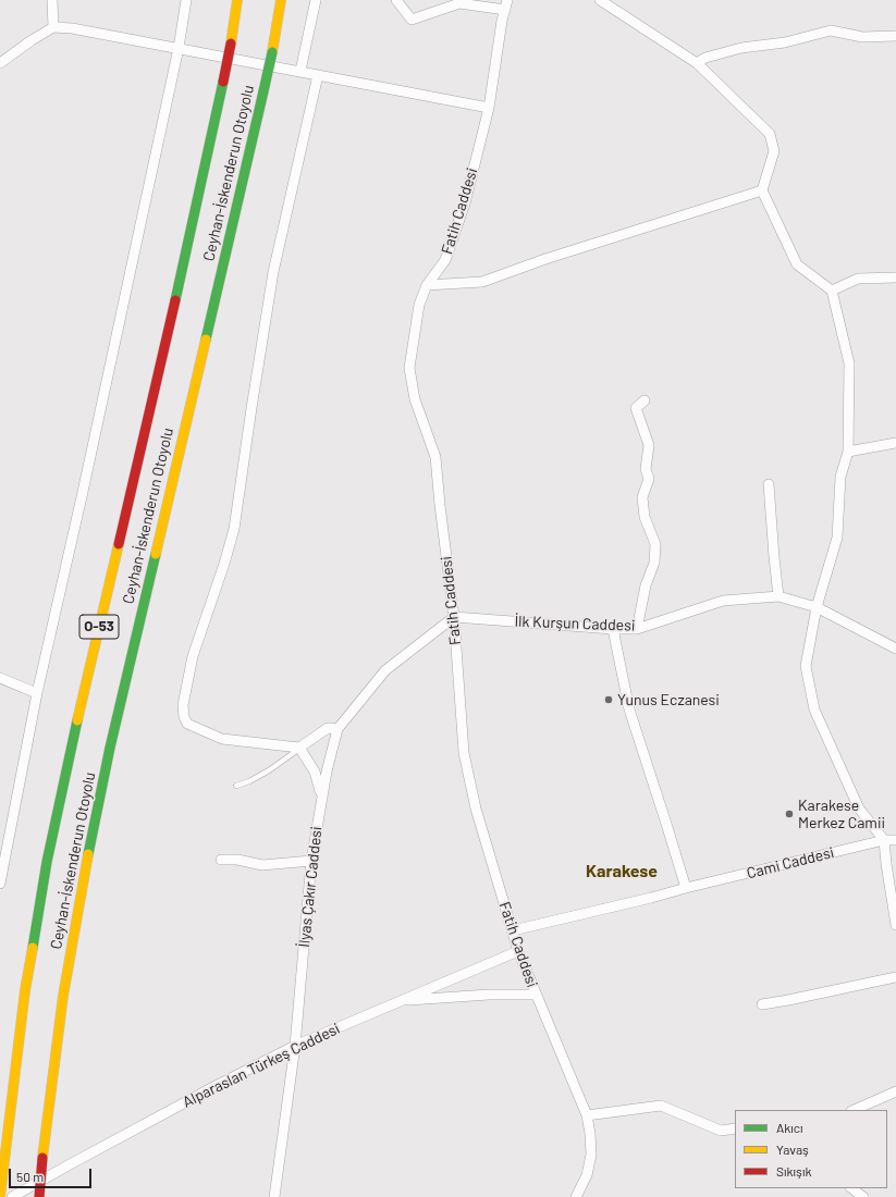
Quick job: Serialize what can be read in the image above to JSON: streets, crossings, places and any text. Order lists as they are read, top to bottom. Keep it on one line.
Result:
{"streets":{"highway":["Ceyhan-İskenderun Otoyolu","O-53"],"street":["Fatih Caddesi","İlk Kurşun Caddesi","Cami Caddesi","İlyas Çakır Caddesi","Alparaslan Türkeş Caddesi"]},"crossings":[["Fatih Caddesi","İlk Kurşun Caddesi"],["Fatih Caddesi","Cami Caddesi"],["Fatih Caddesi","Alparaslan Türkeş Caddesi"],["İlyas Çakır Caddesi","Alparaslan Türkeş Caddesi"]],"districts":["Karakese"],"places":["Yunus Eczanesi","Karakese Merkez Camii"],"legend":["Akıcı","Yavaş","Sıkışık"],"scale_bar":"50 m"}
